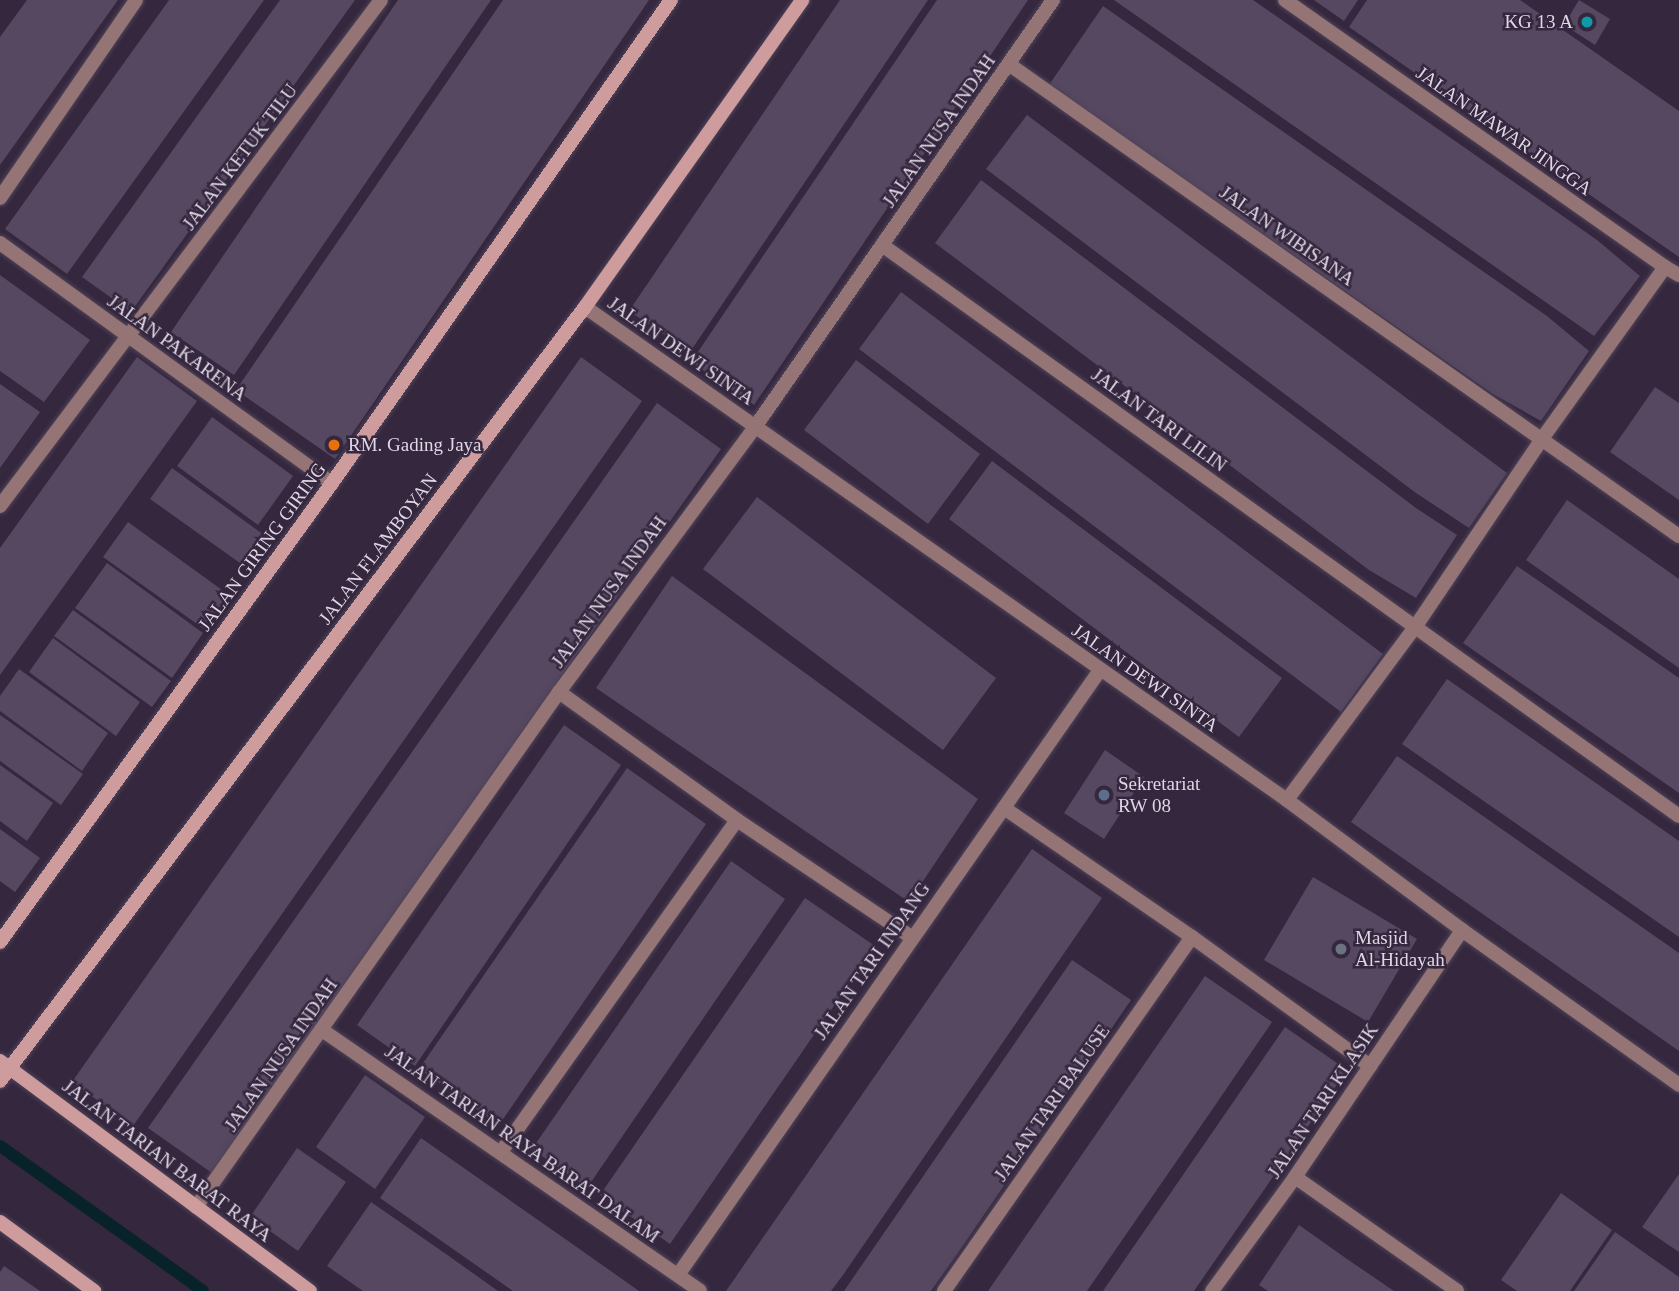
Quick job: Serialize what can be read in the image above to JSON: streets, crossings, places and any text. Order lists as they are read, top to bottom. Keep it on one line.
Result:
{"streets":{"street":["JALAN NUSA INDAH","JALAN MAWAR JINGGA","JALAN KETUK TILU","JALAN WIBISANA","JALAN PAKARENA","JALAN DEWI SINTA","JALAN TARI LILIN","JALAN GIRING GIRING","JALAN FLAMBOYAN","JALAN TARI INDANG","JALAN TARI KLASIK","JALAN TARI BALUSE","JALAN TARIAN RAYA BARAT DALAM","JALAN TARIAN BARAT RAYA"]},"crossings":[["JALAN NUSA INDAH","JALAN WIBISANA"],["JALAN NUSA INDAH","JALAN DEWI SINTA"],["JALAN NUSA INDAH","JALAN TARI LILIN"],["JALAN NUSA INDAH","JALAN TARIAN RAYA BARAT DALAM"],["JALAN NUSA INDAH","JALAN TARIAN BARAT RAYA"],["JALAN KETUK TILU","JALAN PAKARENA"],["JALAN PAKARENA","JALAN GIRING GIRING"],["JALAN DEWI SINTA","JALAN FLAMBOYAN"],["JALAN DEWI SINTA","JALAN TARI INDANG"],["JALAN DEWI SINTA","JALAN TARI KLASIK"],["JALAN FLAMBOYAN","JALAN TARIAN BARAT RAYA"],["JALAN TARI INDANG","JALAN TARIAN RAYA BARAT DALAM"]],"places":["KG 13 A","RM. Gading Jaya","Sekretariat RW 08","Masjid Al-Hidayah"]}
